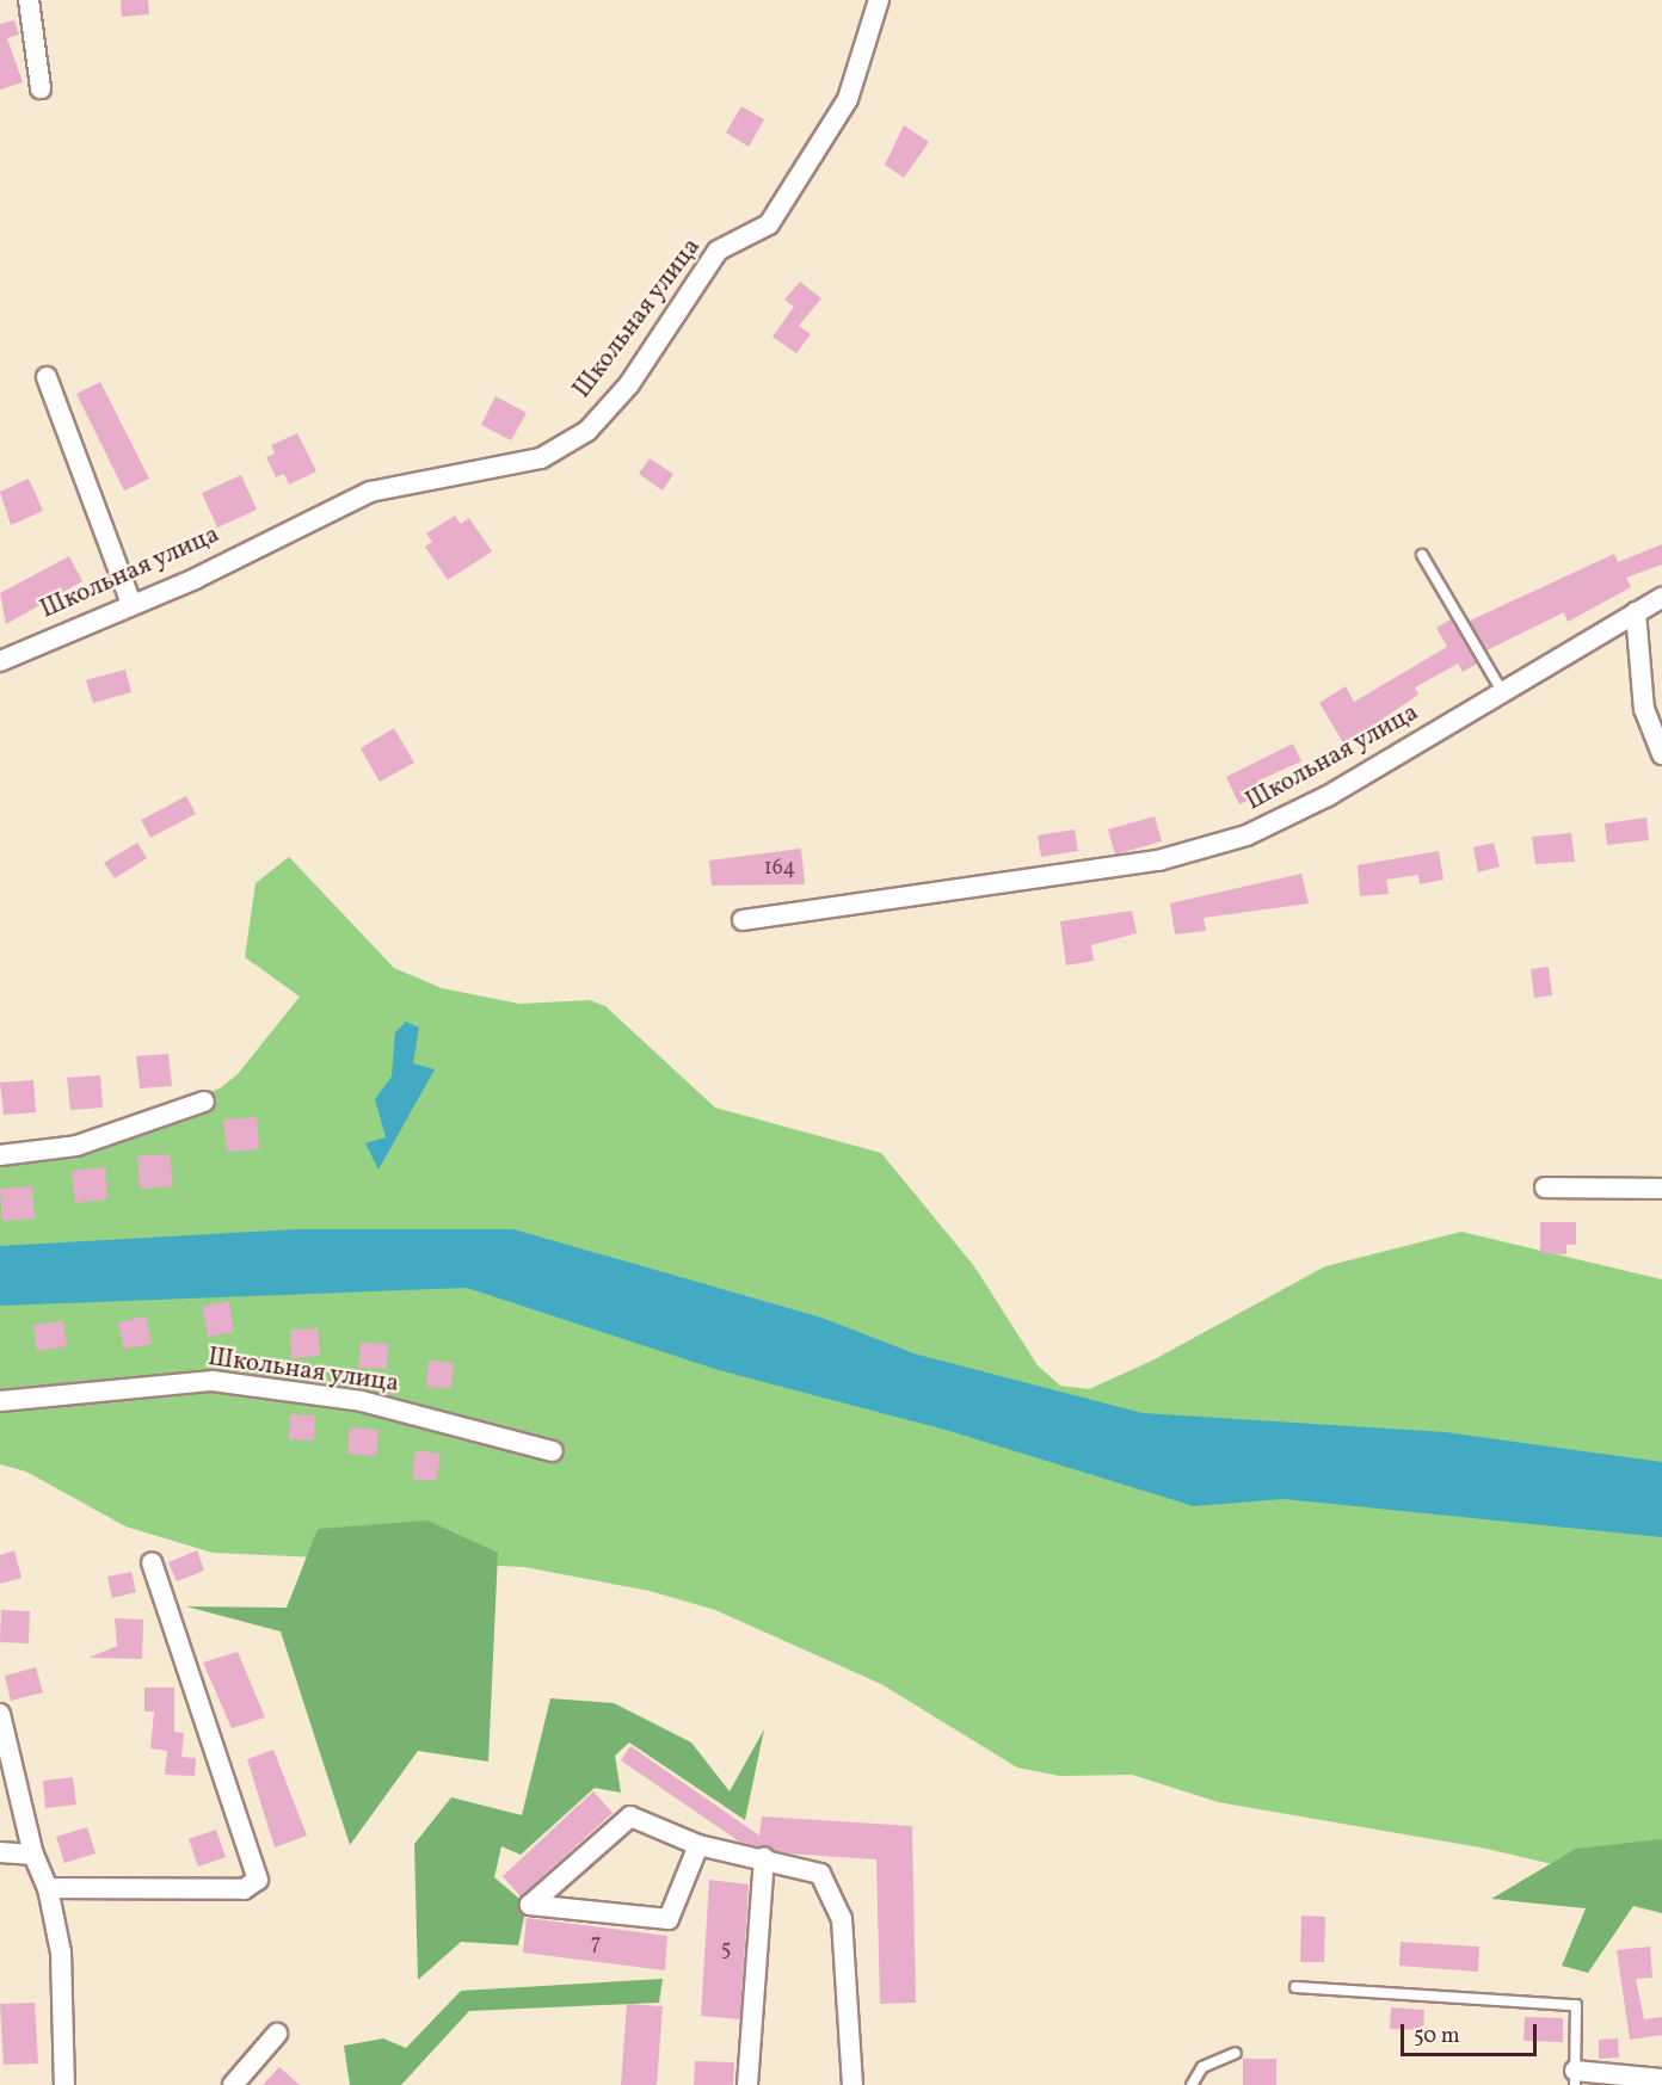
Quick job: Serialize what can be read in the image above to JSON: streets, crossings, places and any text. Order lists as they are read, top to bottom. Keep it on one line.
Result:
{"streets":{"street":["Школьная улица"]},"house_numbers":["164","7","5"],"scale_bar":"50 m"}
